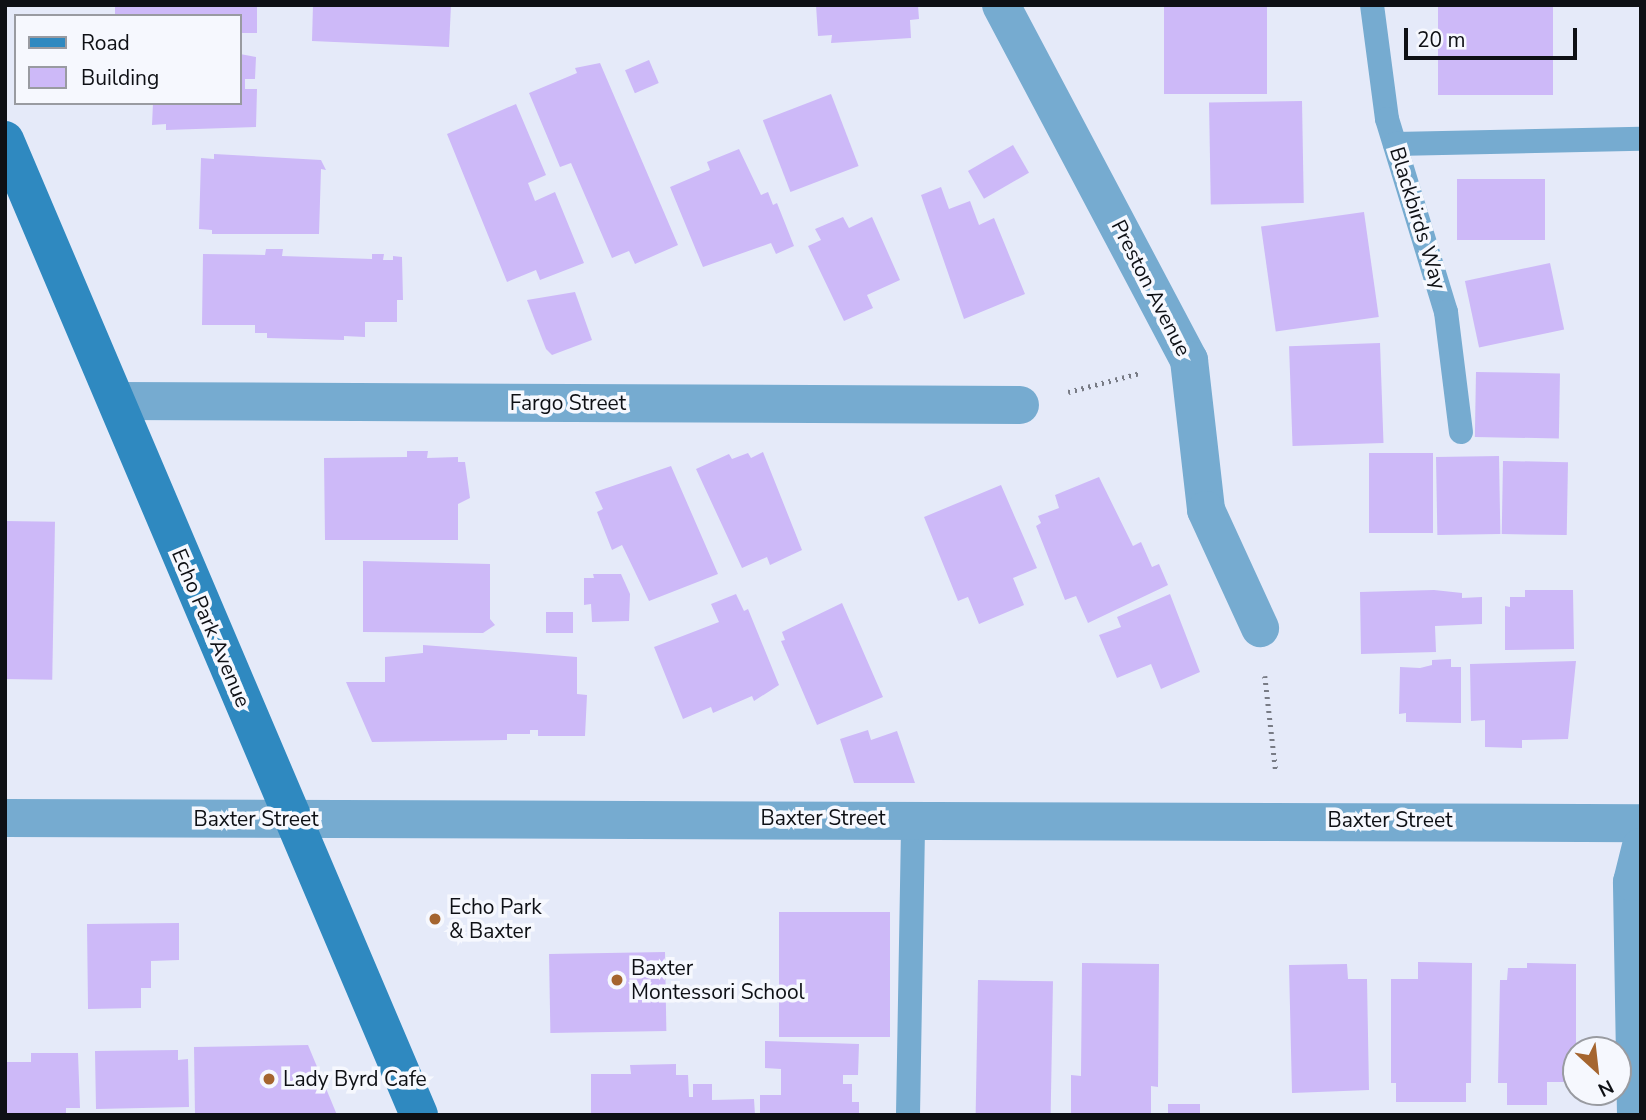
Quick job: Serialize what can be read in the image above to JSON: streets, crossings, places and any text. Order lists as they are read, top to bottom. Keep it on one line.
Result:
{"streets":{"street":["Preston Avenue","Fargo Street","Echo Park Avenue","Baxter Street"],"lane":["Blackbirds Way"]},"crossings":[["Fargo Street","Echo Park Avenue"],["Echo Park Avenue","Baxter Street"]],"places":["Echo Park & Baxter","Baxter Montessori School","Lady Byrd Cafe"],"legend":["Road","Building"],"scale_bar":"20 m","north":"bottom right"}
